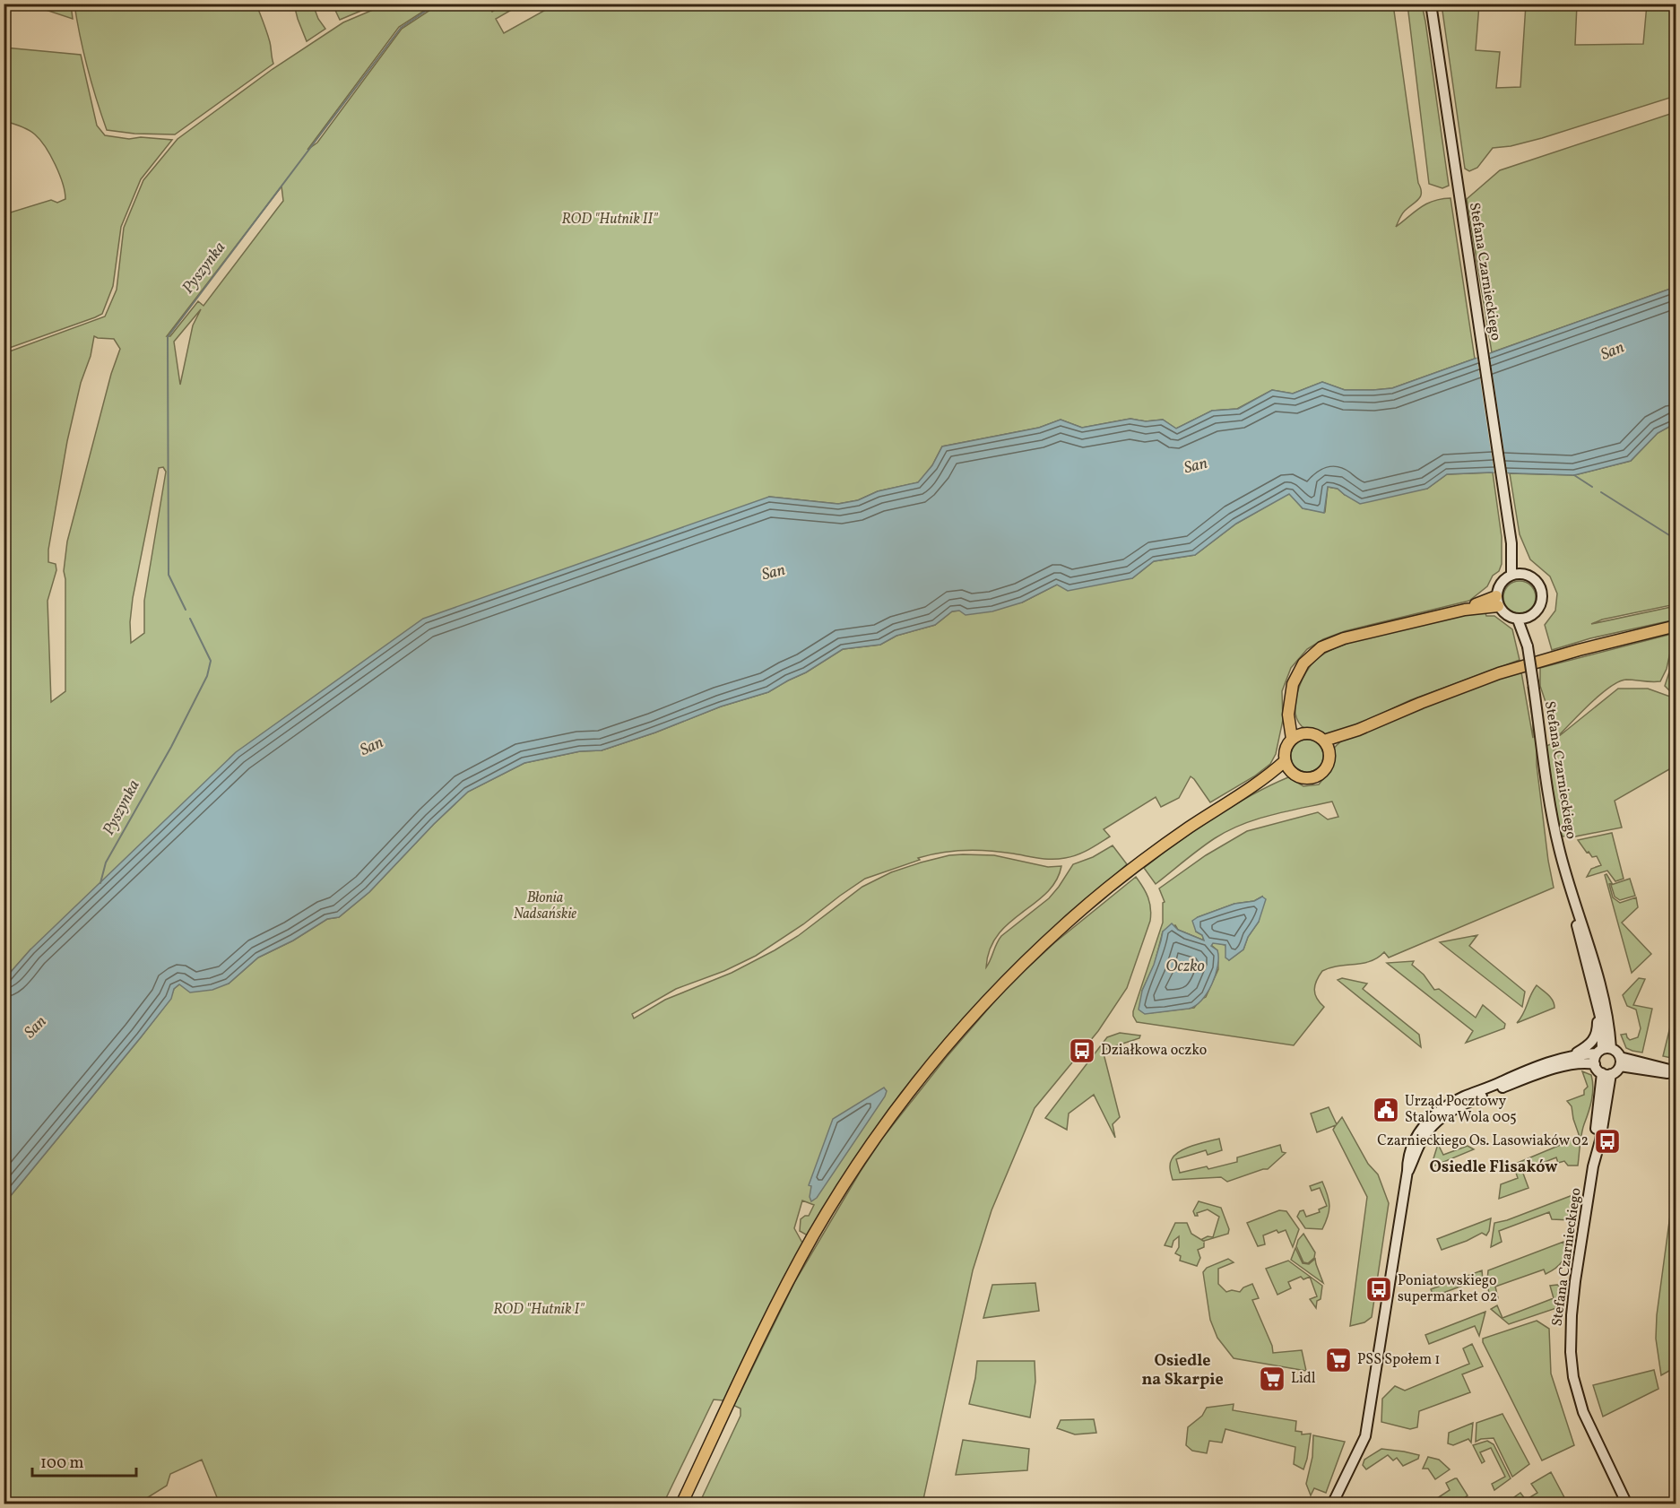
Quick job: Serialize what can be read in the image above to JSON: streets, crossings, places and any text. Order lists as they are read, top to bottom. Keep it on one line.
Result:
{"streets":{"street":["Stefana Czarnieckiego"]},"districts":["Osiedle Flisaków","Osiedle na Skarpie"],"water":["Pyszynka","San","Oczko"],"parks":["ROD \"Hutnik II\"","Błonia Nadsańskie","ROD \"Hutnik I\""],"places":{"bus stop":["Działkowa oczko","Czarnieckiego Os. Lasowiaków 02","Poniatowskiego supermarket 02"],"public building":["Urząd Pocztowy Stalowa Wola 005"],"supermarket":["PSS Społem 1","Lidl"]},"scale_bar":"100 m"}
